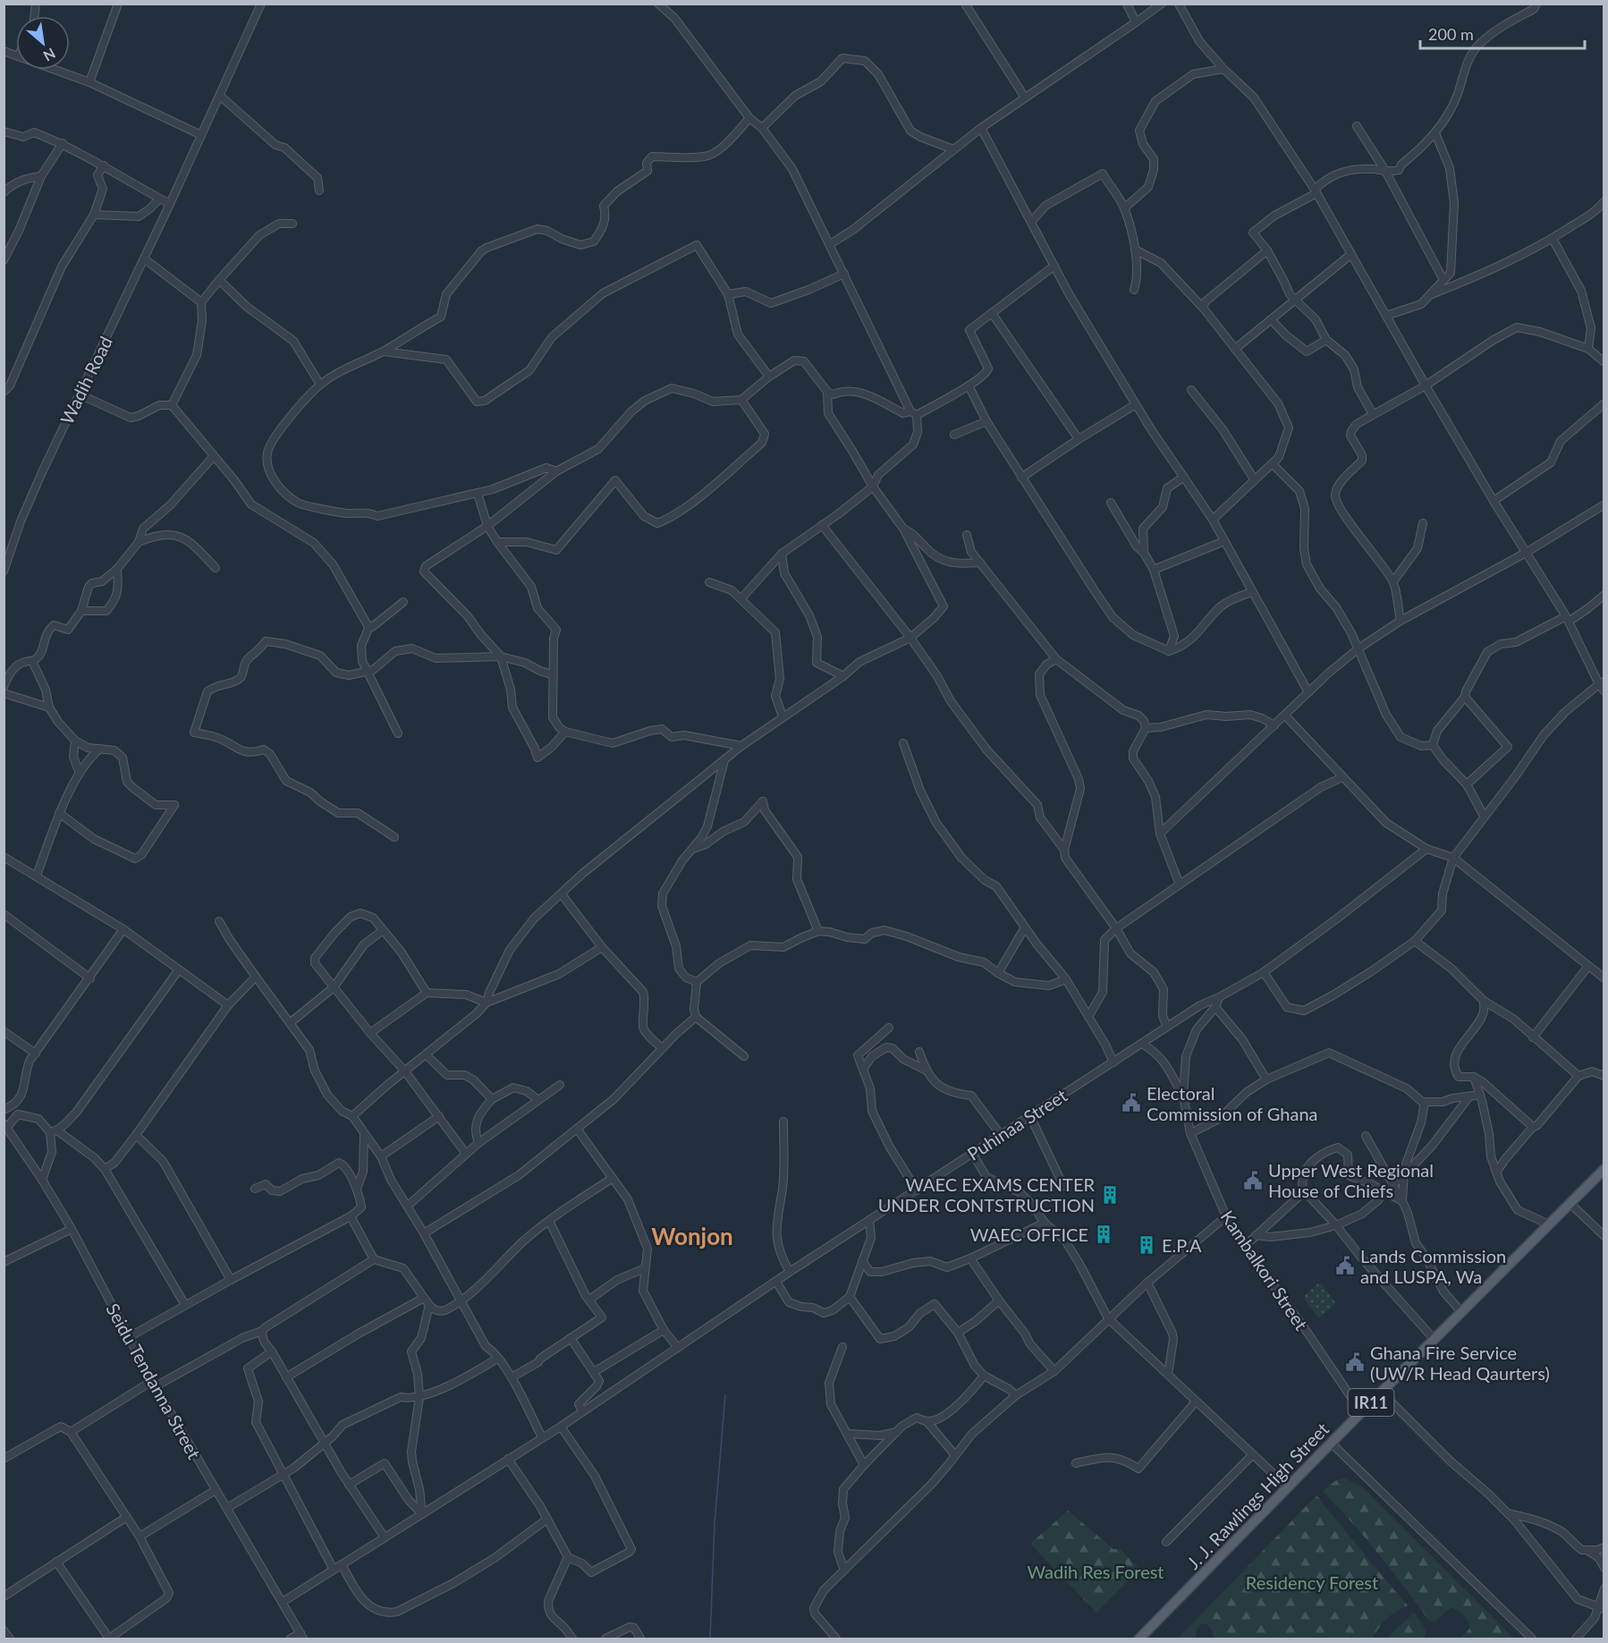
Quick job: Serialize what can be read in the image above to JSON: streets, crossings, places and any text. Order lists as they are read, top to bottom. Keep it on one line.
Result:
{"streets":{"main road":["IR11","J. J. Rawlings High Street"],"street":["Wadih Road","Puhinaa Street","Kambalkori Street","Seidu Tendanna Street"]},"crossings":[["Puhinaa Street","Kambalkori Street"],["Puhinaa Street","Seidu Tendanna Street"],["Kambalkori Street","J. J. Rawlings High Street"]],"districts":["Wonjon"],"parks":["Wadih Res Forest","Residency Forest"],"places":{"public building":["Electoral Commission of Ghana","Upper West Regional House of Chiefs","Lands Commission and LUSPA, Wa","Ghana Fire Service (UW/R Head Qaurters)"],"building":["WAEC EXAMS CENTER UNDER CONTSTRUCTION","WAEC OFFICE","E.P.A"]},"scale_bar":"200 m","north":"bottom right"}
